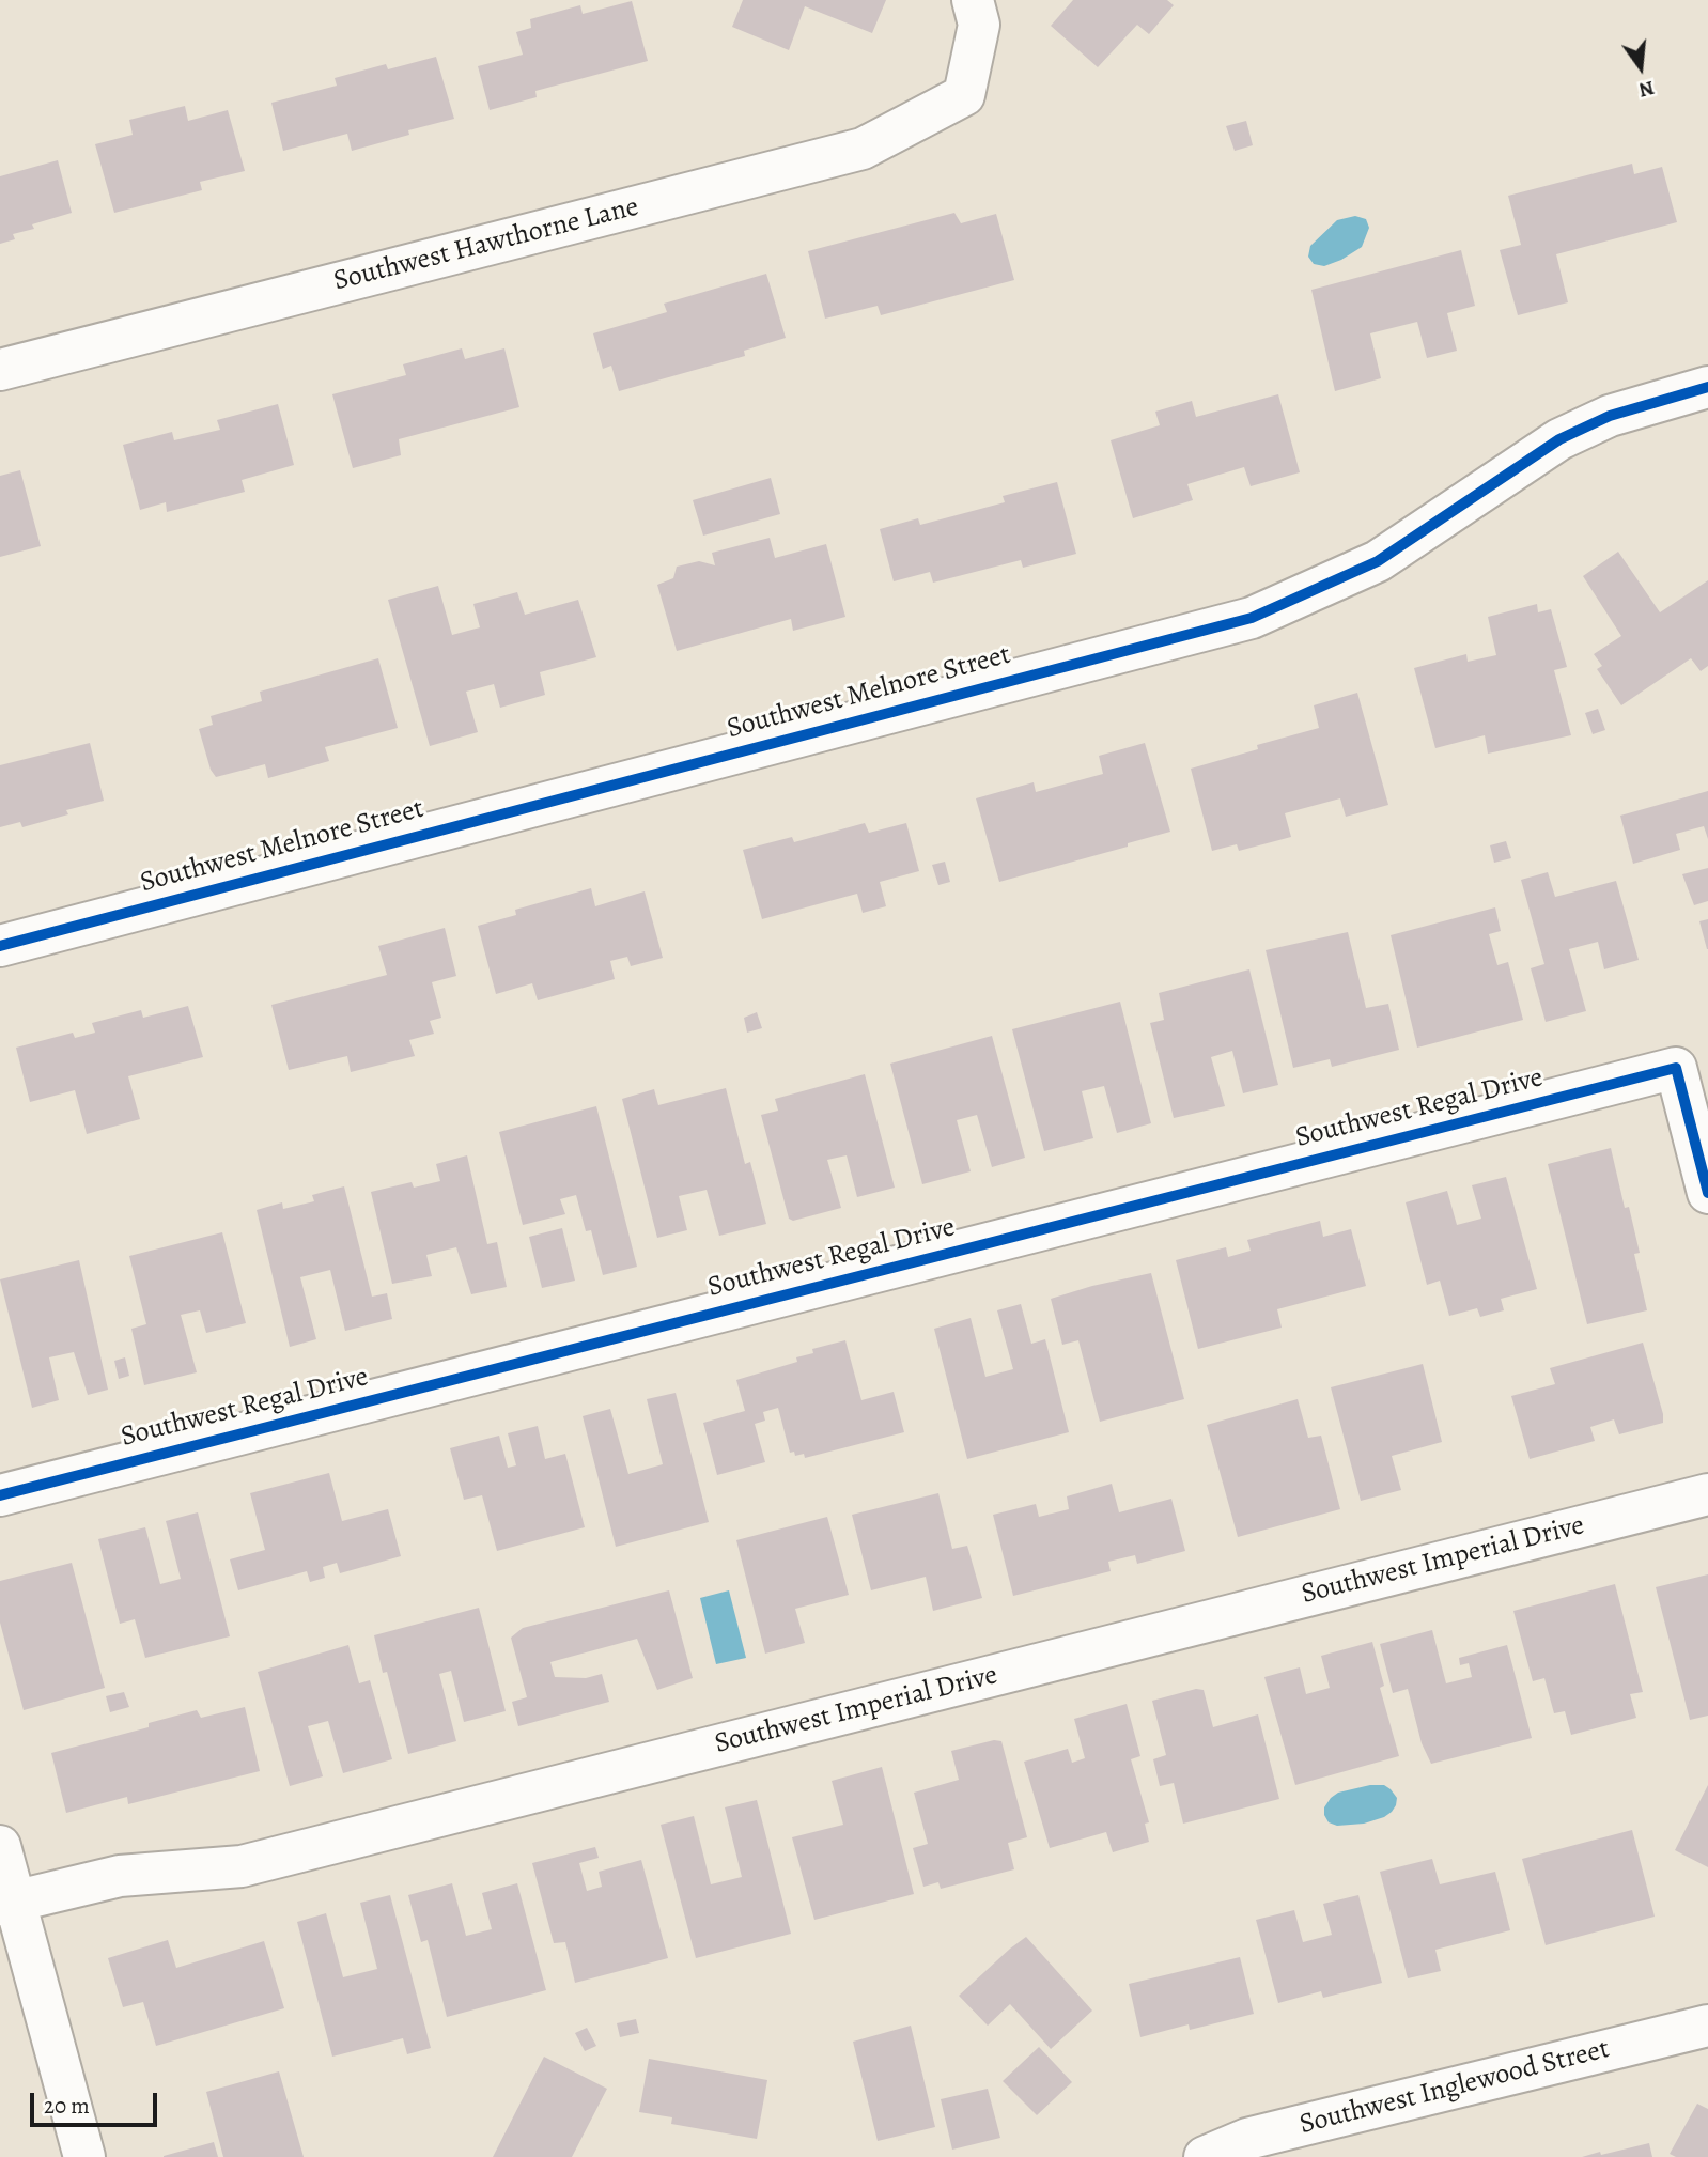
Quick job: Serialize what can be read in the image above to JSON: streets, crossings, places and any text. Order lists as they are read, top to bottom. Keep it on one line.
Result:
{"streets":{"street":["Southwest Hawthorne Lane","Southwest Melnore Street","Southwest Regal Drive","Southwest Imperial Drive","Southwest Inglewood Street"]},"scale_bar":"20 m","north":"bottom"}
